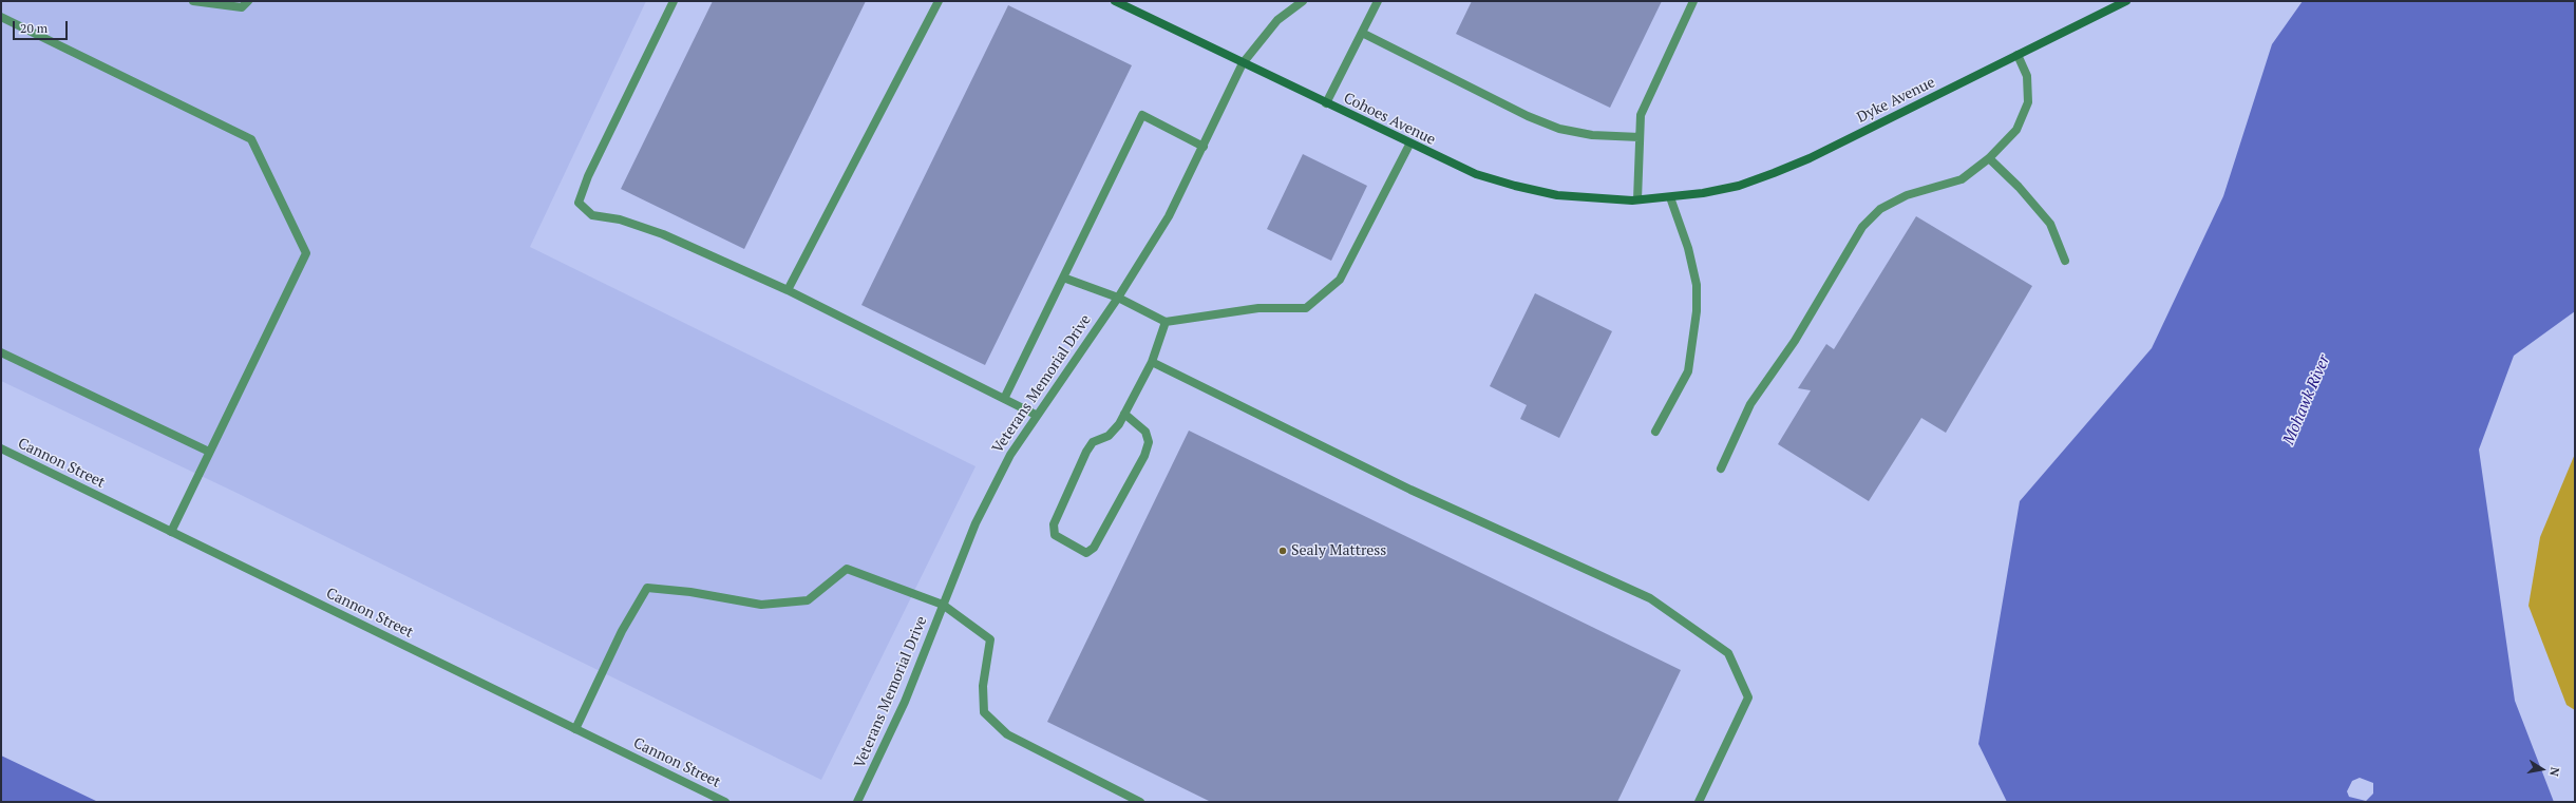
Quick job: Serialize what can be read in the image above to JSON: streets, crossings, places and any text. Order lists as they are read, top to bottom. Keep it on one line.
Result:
{"streets":{"street":["Dyke Avenue","Cohoes Avenue","Veterans Memorial Drive","Cannon Street"]},"crossings":[["Dyke Avenue","Cohoes Avenue"],["Cohoes Avenue","Veterans Memorial Drive"]],"water":["Mohawk River"],"places":["Sealy Mattress"],"scale_bar":"20 m","north":"right"}
